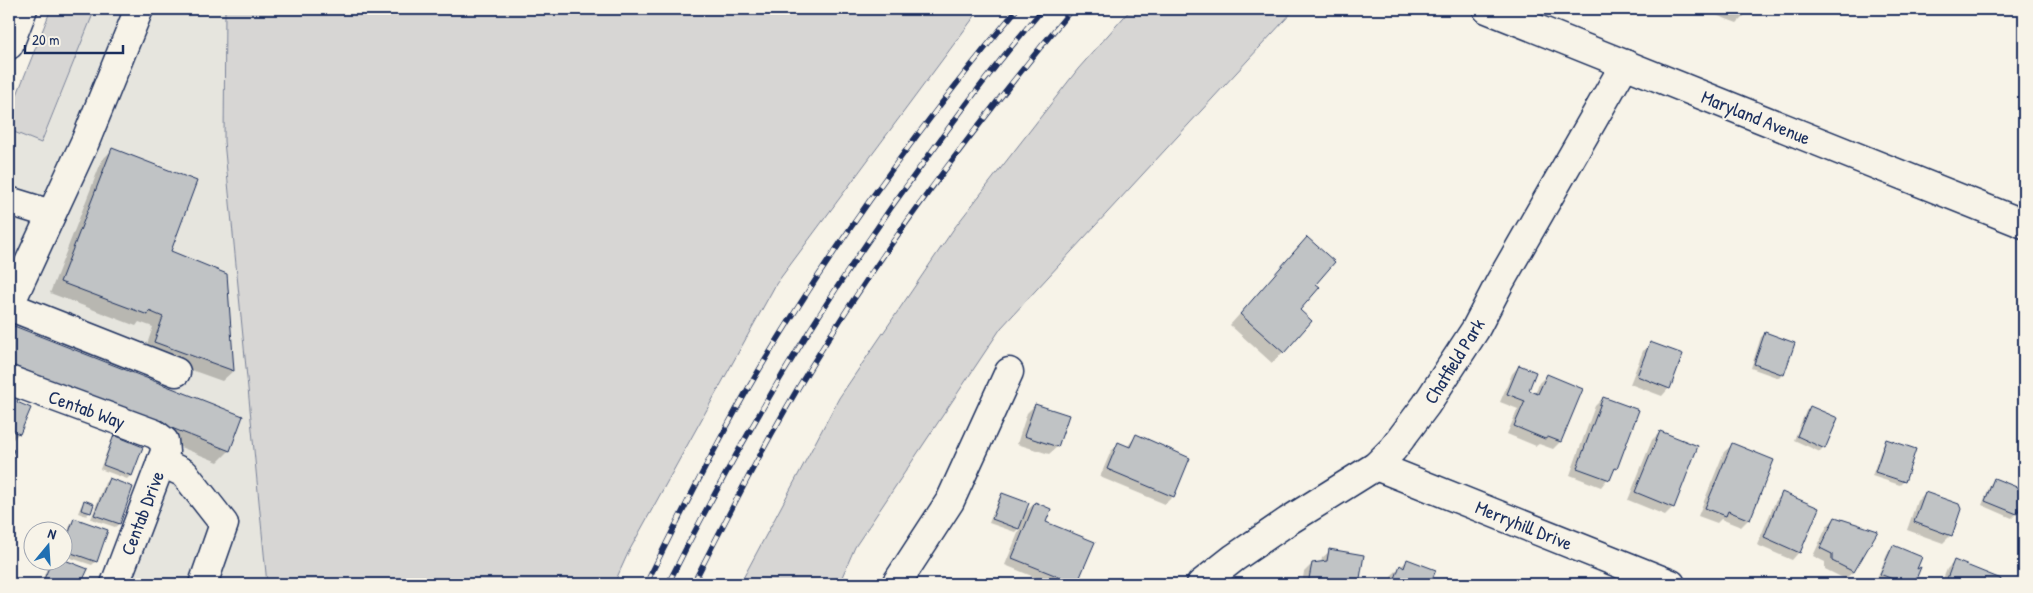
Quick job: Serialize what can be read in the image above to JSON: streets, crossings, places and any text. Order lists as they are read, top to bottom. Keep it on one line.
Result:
{"streets":{"street":["Maryland Avenue","Chatfield Park","Centab Way","Centab Drive","Merryhill Drive"]},"crossings":[["Maryland Avenue","Chatfield Park"],["Chatfield Park","Merryhill Drive"],["Centab Way","Centab Drive"]],"scale_bar":"20 m","north":"top"}
